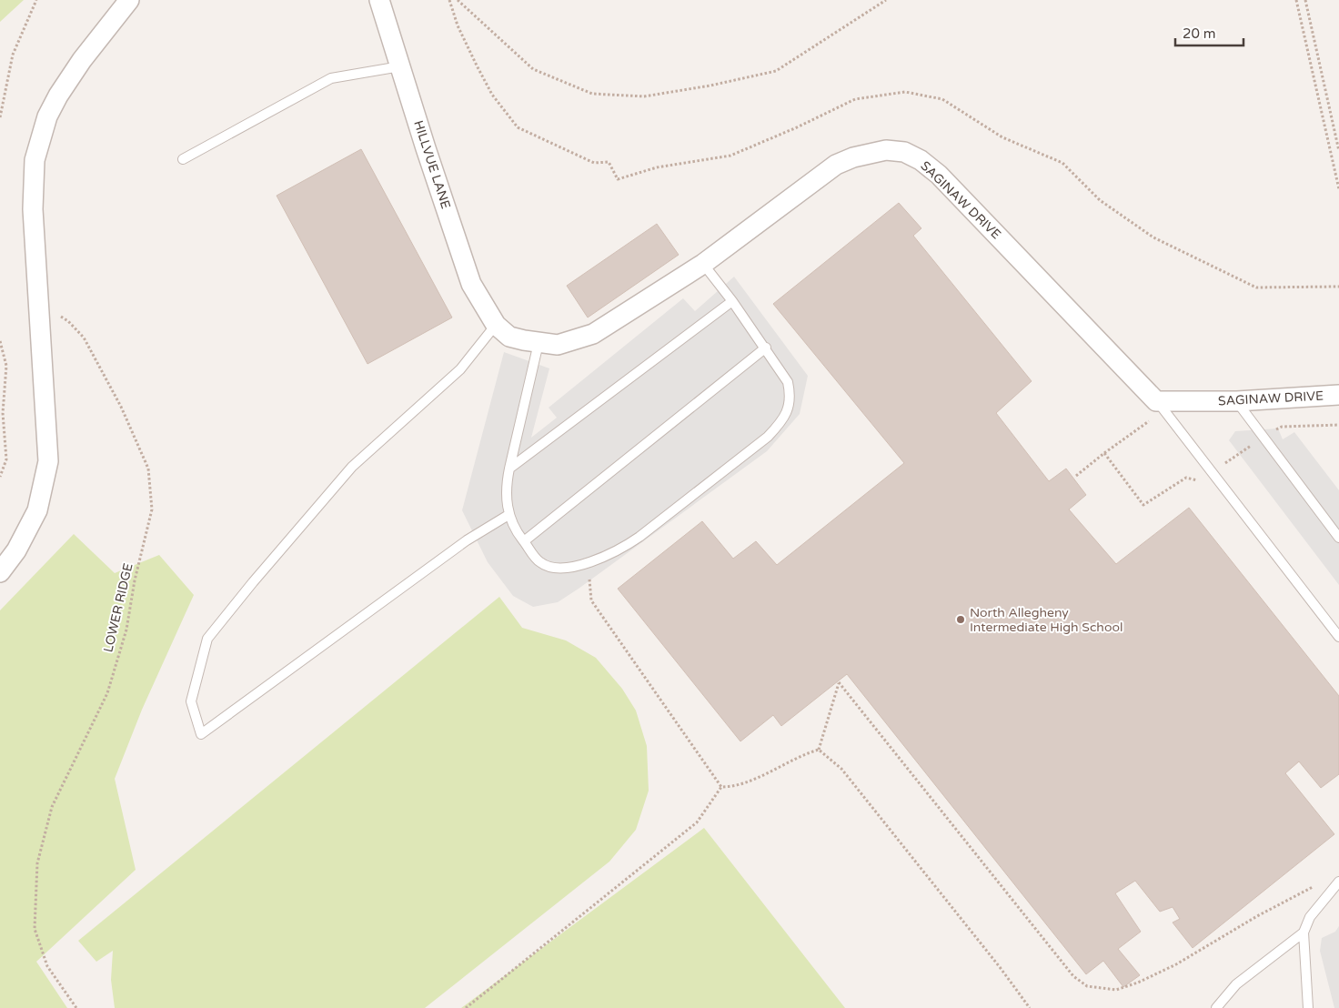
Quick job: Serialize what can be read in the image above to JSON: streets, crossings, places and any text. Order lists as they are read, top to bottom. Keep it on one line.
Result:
{"streets":{"street":["HILLVUE LANE","SAGINAW DRIVE"],"path":["LOWER RIDGE"]},"crossings":[["HILLVUE LANE","SAGINAW DRIVE"]],"places":["North Allegheny Intermediate High School"],"scale_bar":"20 m"}
